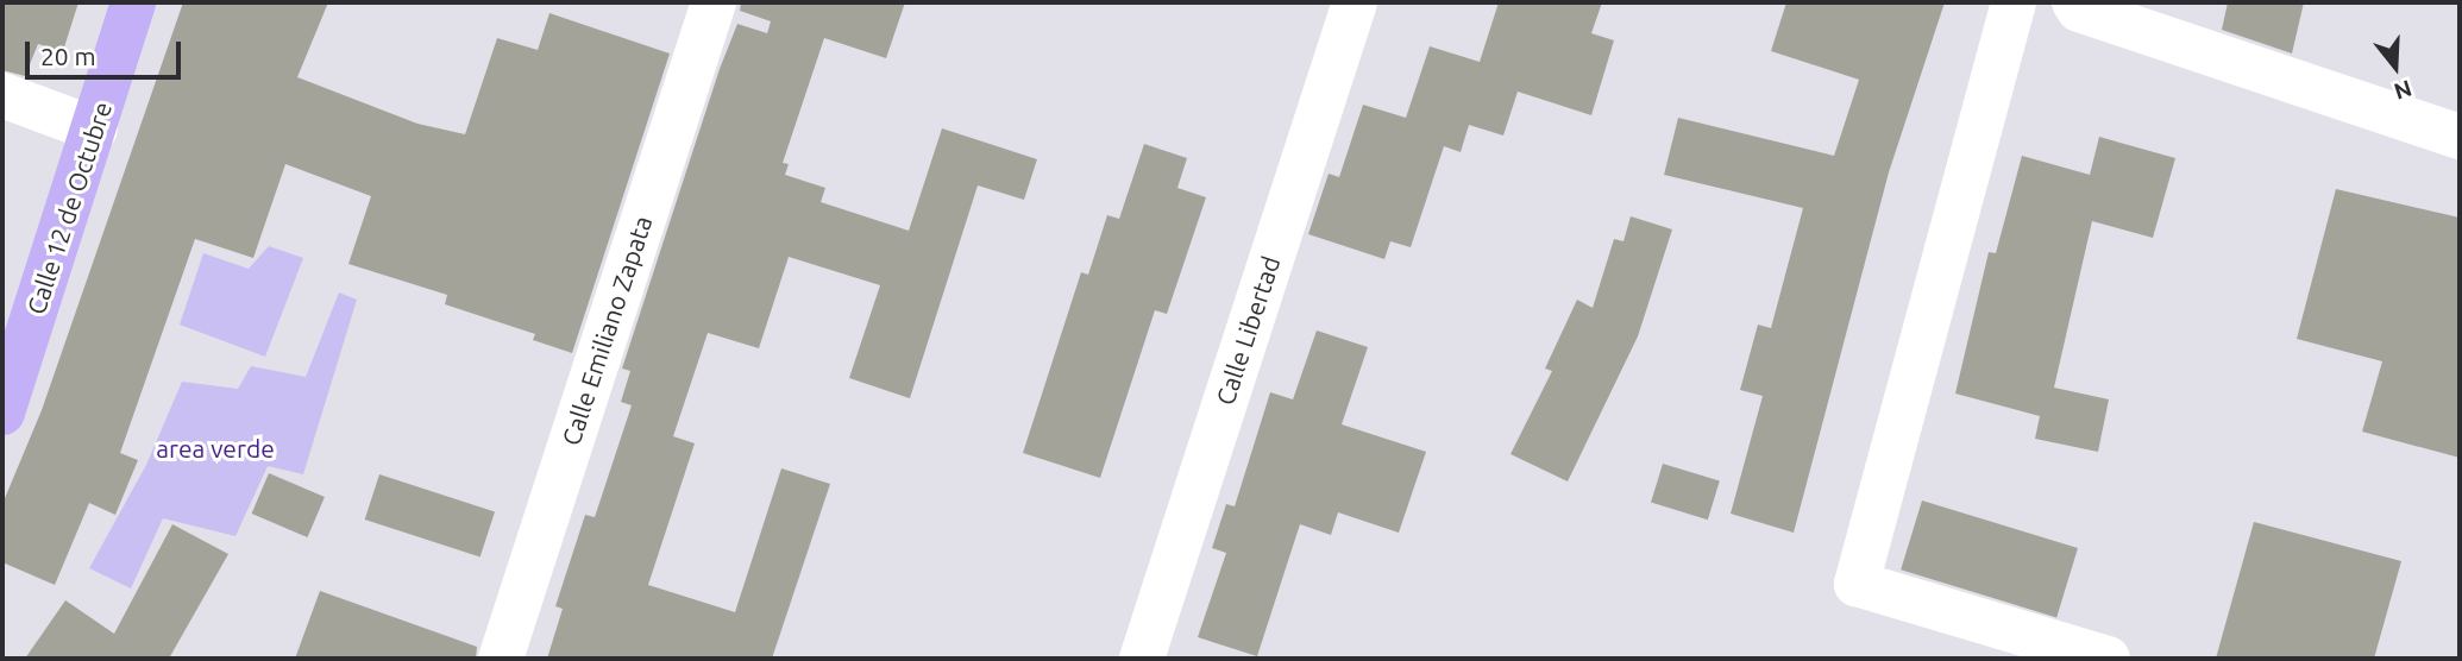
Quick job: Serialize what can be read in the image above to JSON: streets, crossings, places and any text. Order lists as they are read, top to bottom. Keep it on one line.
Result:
{"streets":{"main road":["Calle 12 de Octubre"],"street":["Calle Emiliano Zapata","Calle Libertad"]},"parks":["area verde"],"scale_bar":"20 m","north":"bottom"}
